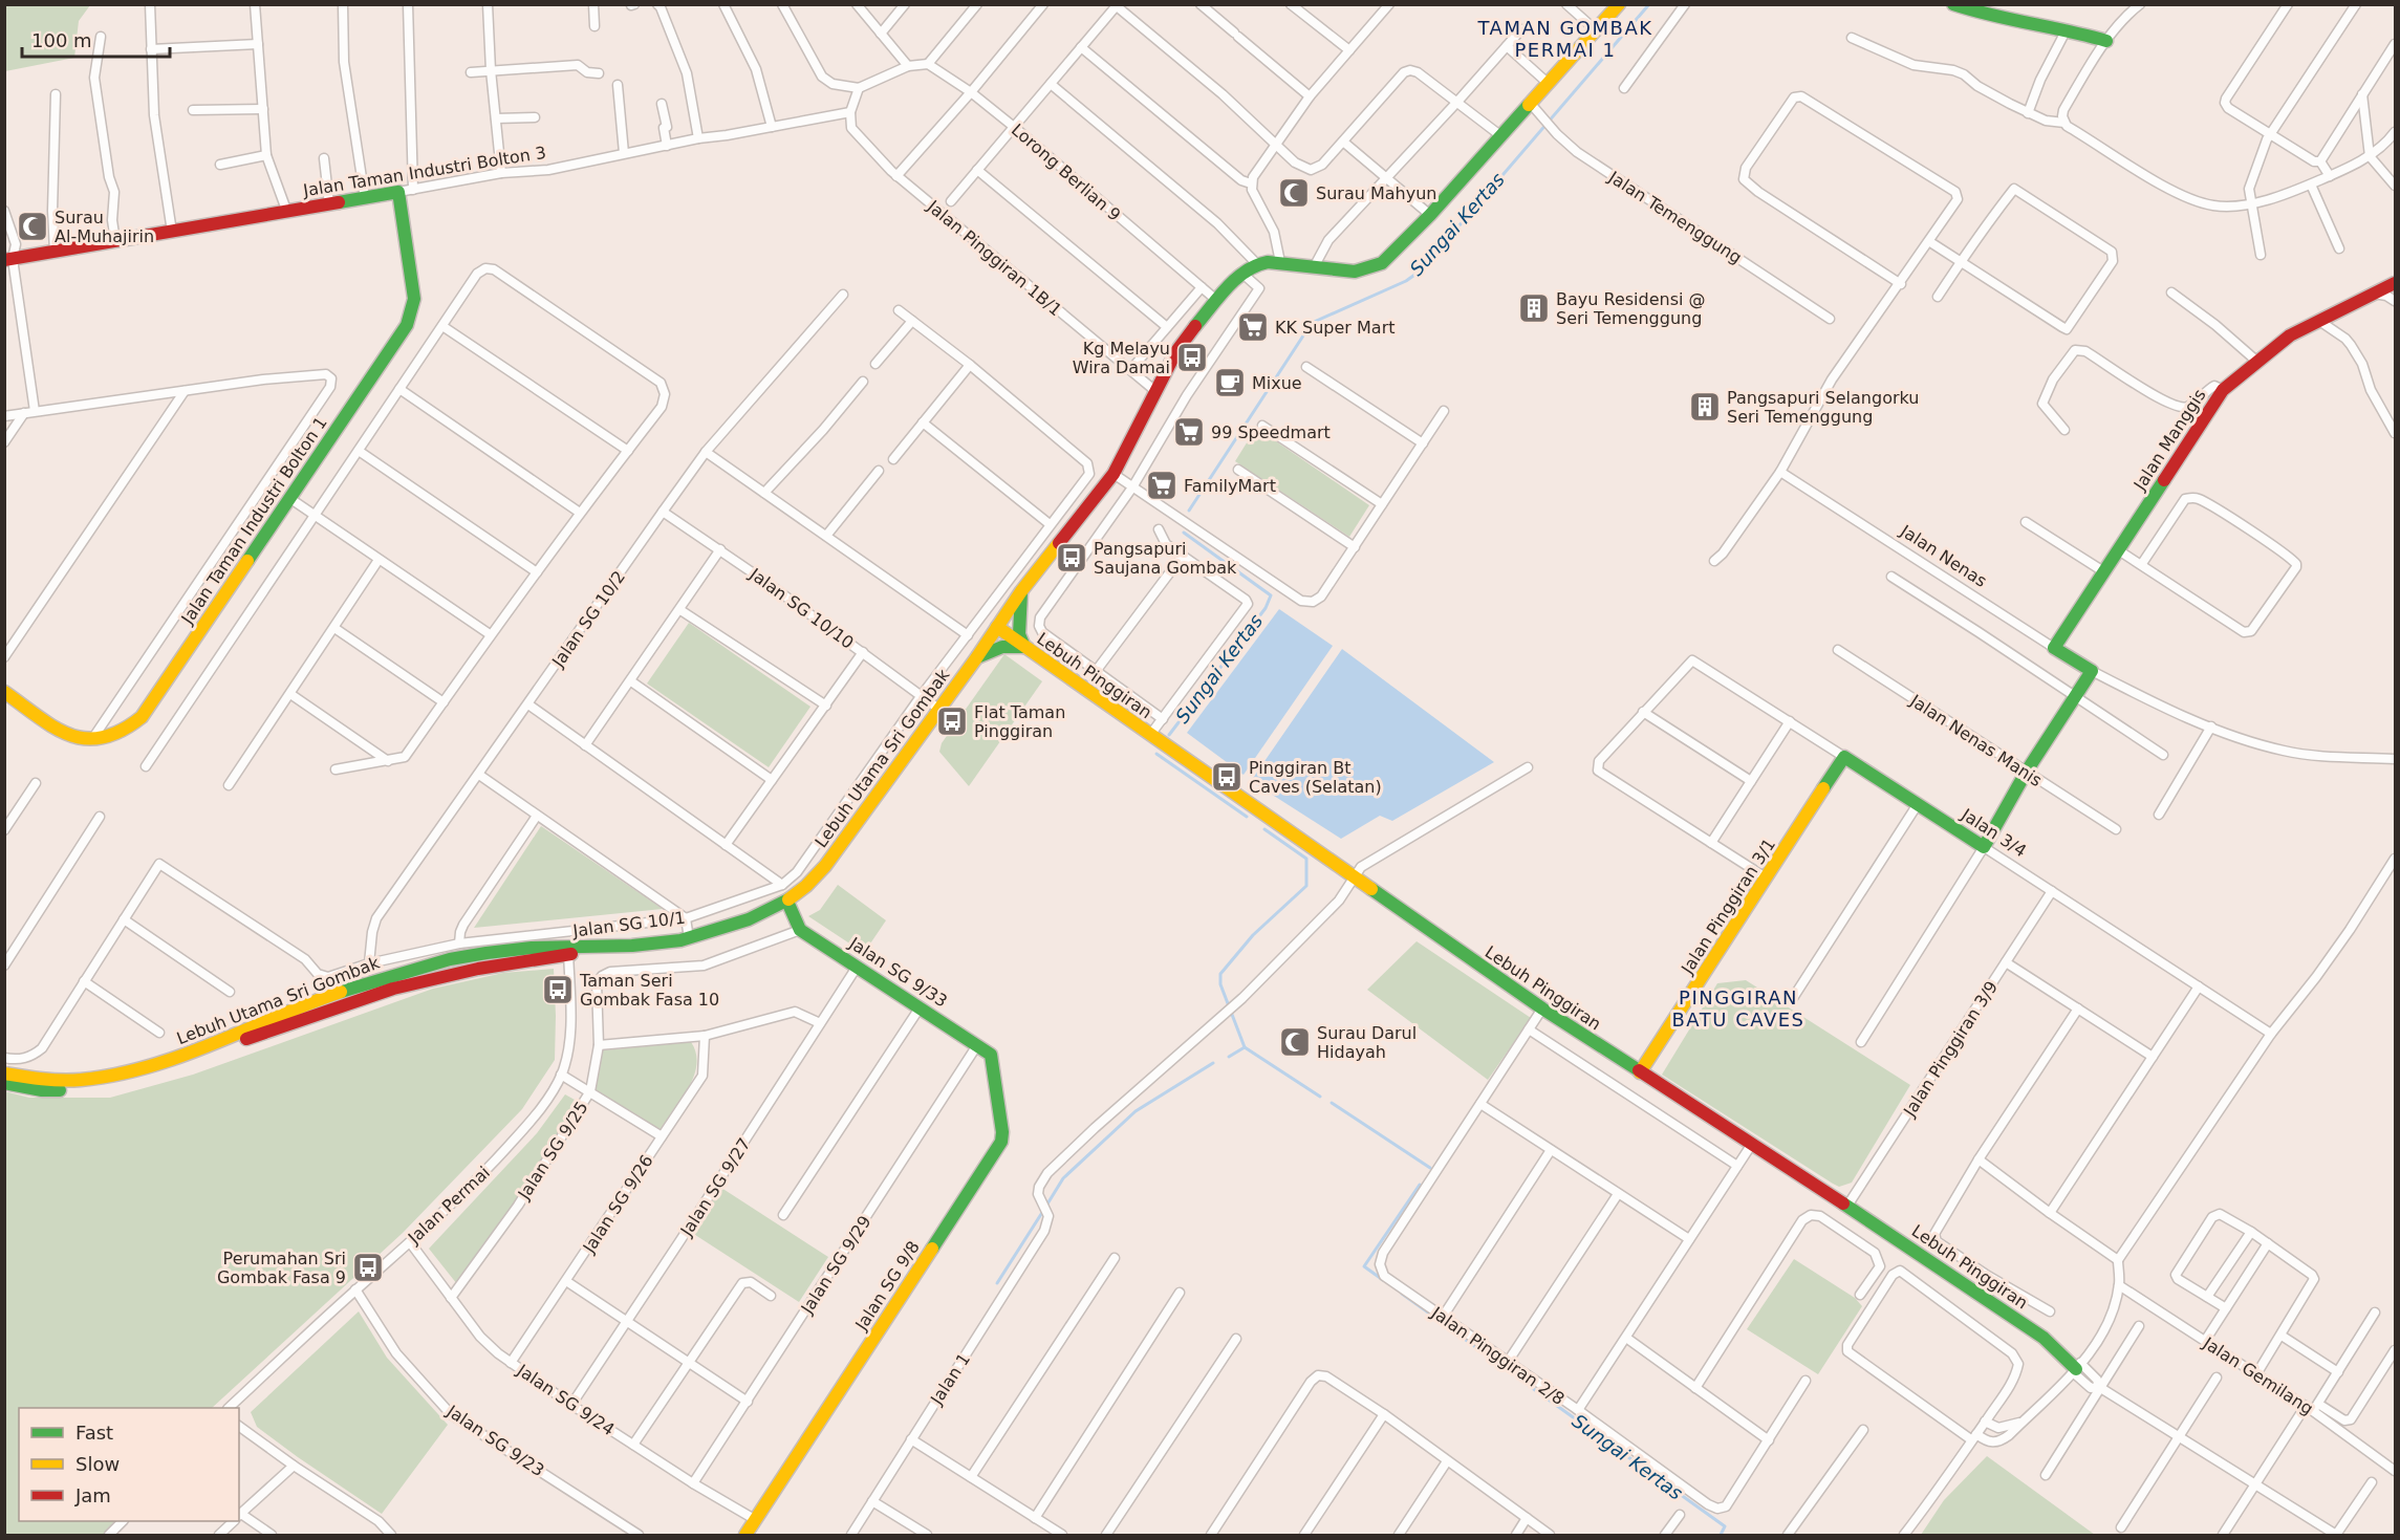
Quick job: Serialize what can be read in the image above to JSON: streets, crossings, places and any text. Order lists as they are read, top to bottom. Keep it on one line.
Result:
{"streets":{"street":["Jalan Taman Industri Bolton 3","Lorong Berlian 9","Jalan Temenggung","Jalan Pinggiran 1B/1","Jalan Manggis","Jalan Taman Industri Bolton 1","Jalan Nenas","Jalan SG 10/10","Jalan SG 10/2","Lebuh Pinggiran","Jalan Nenas Manis","Lebuh Utama Sri Gombak","Jalan 3/4","Jalan Pinggiran 3/1","Jalan SG 10/1","Jalan SG 9/33","Jalan Pinggiran 3/9","Jalan SG 9/25","Jalan SG 9/27","Jalan SG 9/26","Jalan Permai","Jalan SG 9/29","Jalan SG 9/8","Jalan Pinggiran 2/8","Jalan Gemilang","Jalan 1","Jalan SG 9/24","Jalan SG 9/23"]},"crossings":[["Jalan Taman Industri Bolton 3","Jalan Pinggiran 1B/1"],["Jalan Taman Industri Bolton 3","Jalan Taman Industri Bolton 1"],["Lorong Berlian 9","Lebuh Utama Sri Gombak"],["Jalan Pinggiran 1B/1","Lebuh Utama Sri Gombak"],["Jalan Manggis","Jalan Nenas"],["Jalan SG 10/10","Jalan SG 10/2"],["Jalan SG 10/10","Lebuh Utama Sri Gombak"],["Jalan SG 10/10","Jalan SG 10/1"],["Jalan SG 10/2","Jalan SG 10/1"],["Lebuh Pinggiran","Lebuh Utama Sri Gombak"],["Lebuh Pinggiran","Jalan Pinggiran 3/1"],["Lebuh Pinggiran","Jalan Pinggiran 3/9"],["Lebuh Pinggiran","Jalan 1"],["Lebuh Utama Sri Gombak","Jalan Permai"],["Jalan 3/4","Jalan Pinggiran 3/1"],["Jalan 3/4","Jalan Pinggiran 3/9"],["Jalan SG 9/33","Jalan SG 9/25"],["Jalan SG 9/33","Jalan SG 9/27"],["Jalan SG 9/33","Jalan SG 9/29"],["Jalan SG 9/33","Jalan SG 9/8"],["Jalan SG 9/25","Jalan SG 9/24"],["Jalan SG 9/27","Jalan SG 9/24"],["Jalan SG 9/26","Jalan SG 9/24"],["Jalan Permai","Jalan SG 9/24"],["Jalan Permai","Jalan SG 9/23"],["Jalan SG 9/29","Jalan SG 9/8"],["Jalan SG 9/29","Jalan SG 9/24"],["Jalan SG 9/8","Jalan SG 9/24"]],"districts":["TAMAN GOMBAK PERMAI 1","PINGGIRAN BATU CAVES"],"water":["Sungai Kertas"],"places":{"mosque":["Surau Mahyun","Surau Al-Muhajirin","Surau Darul Hidayah"],"building":["Bayu Residensi @ Seri Temenggung","Pangsapuri Selangorku Seri Temenggung"],"supermarket":["KK Super Mart","99 Speedmart","FamilyMart"],"bus stop":["Kg Melayu Wira Damai","Pangsapuri Saujana Gombak","Flat Taman Pinggiran","Pinggiran Bt Caves (Selatan)","Taman Seri Gombak Fasa 10","Perumahan Sri Gombak Fasa 9"],"cafe":["Mixue"]},"legend":["Fast","Slow","Jam"],"scale_bar":"100 m"}
